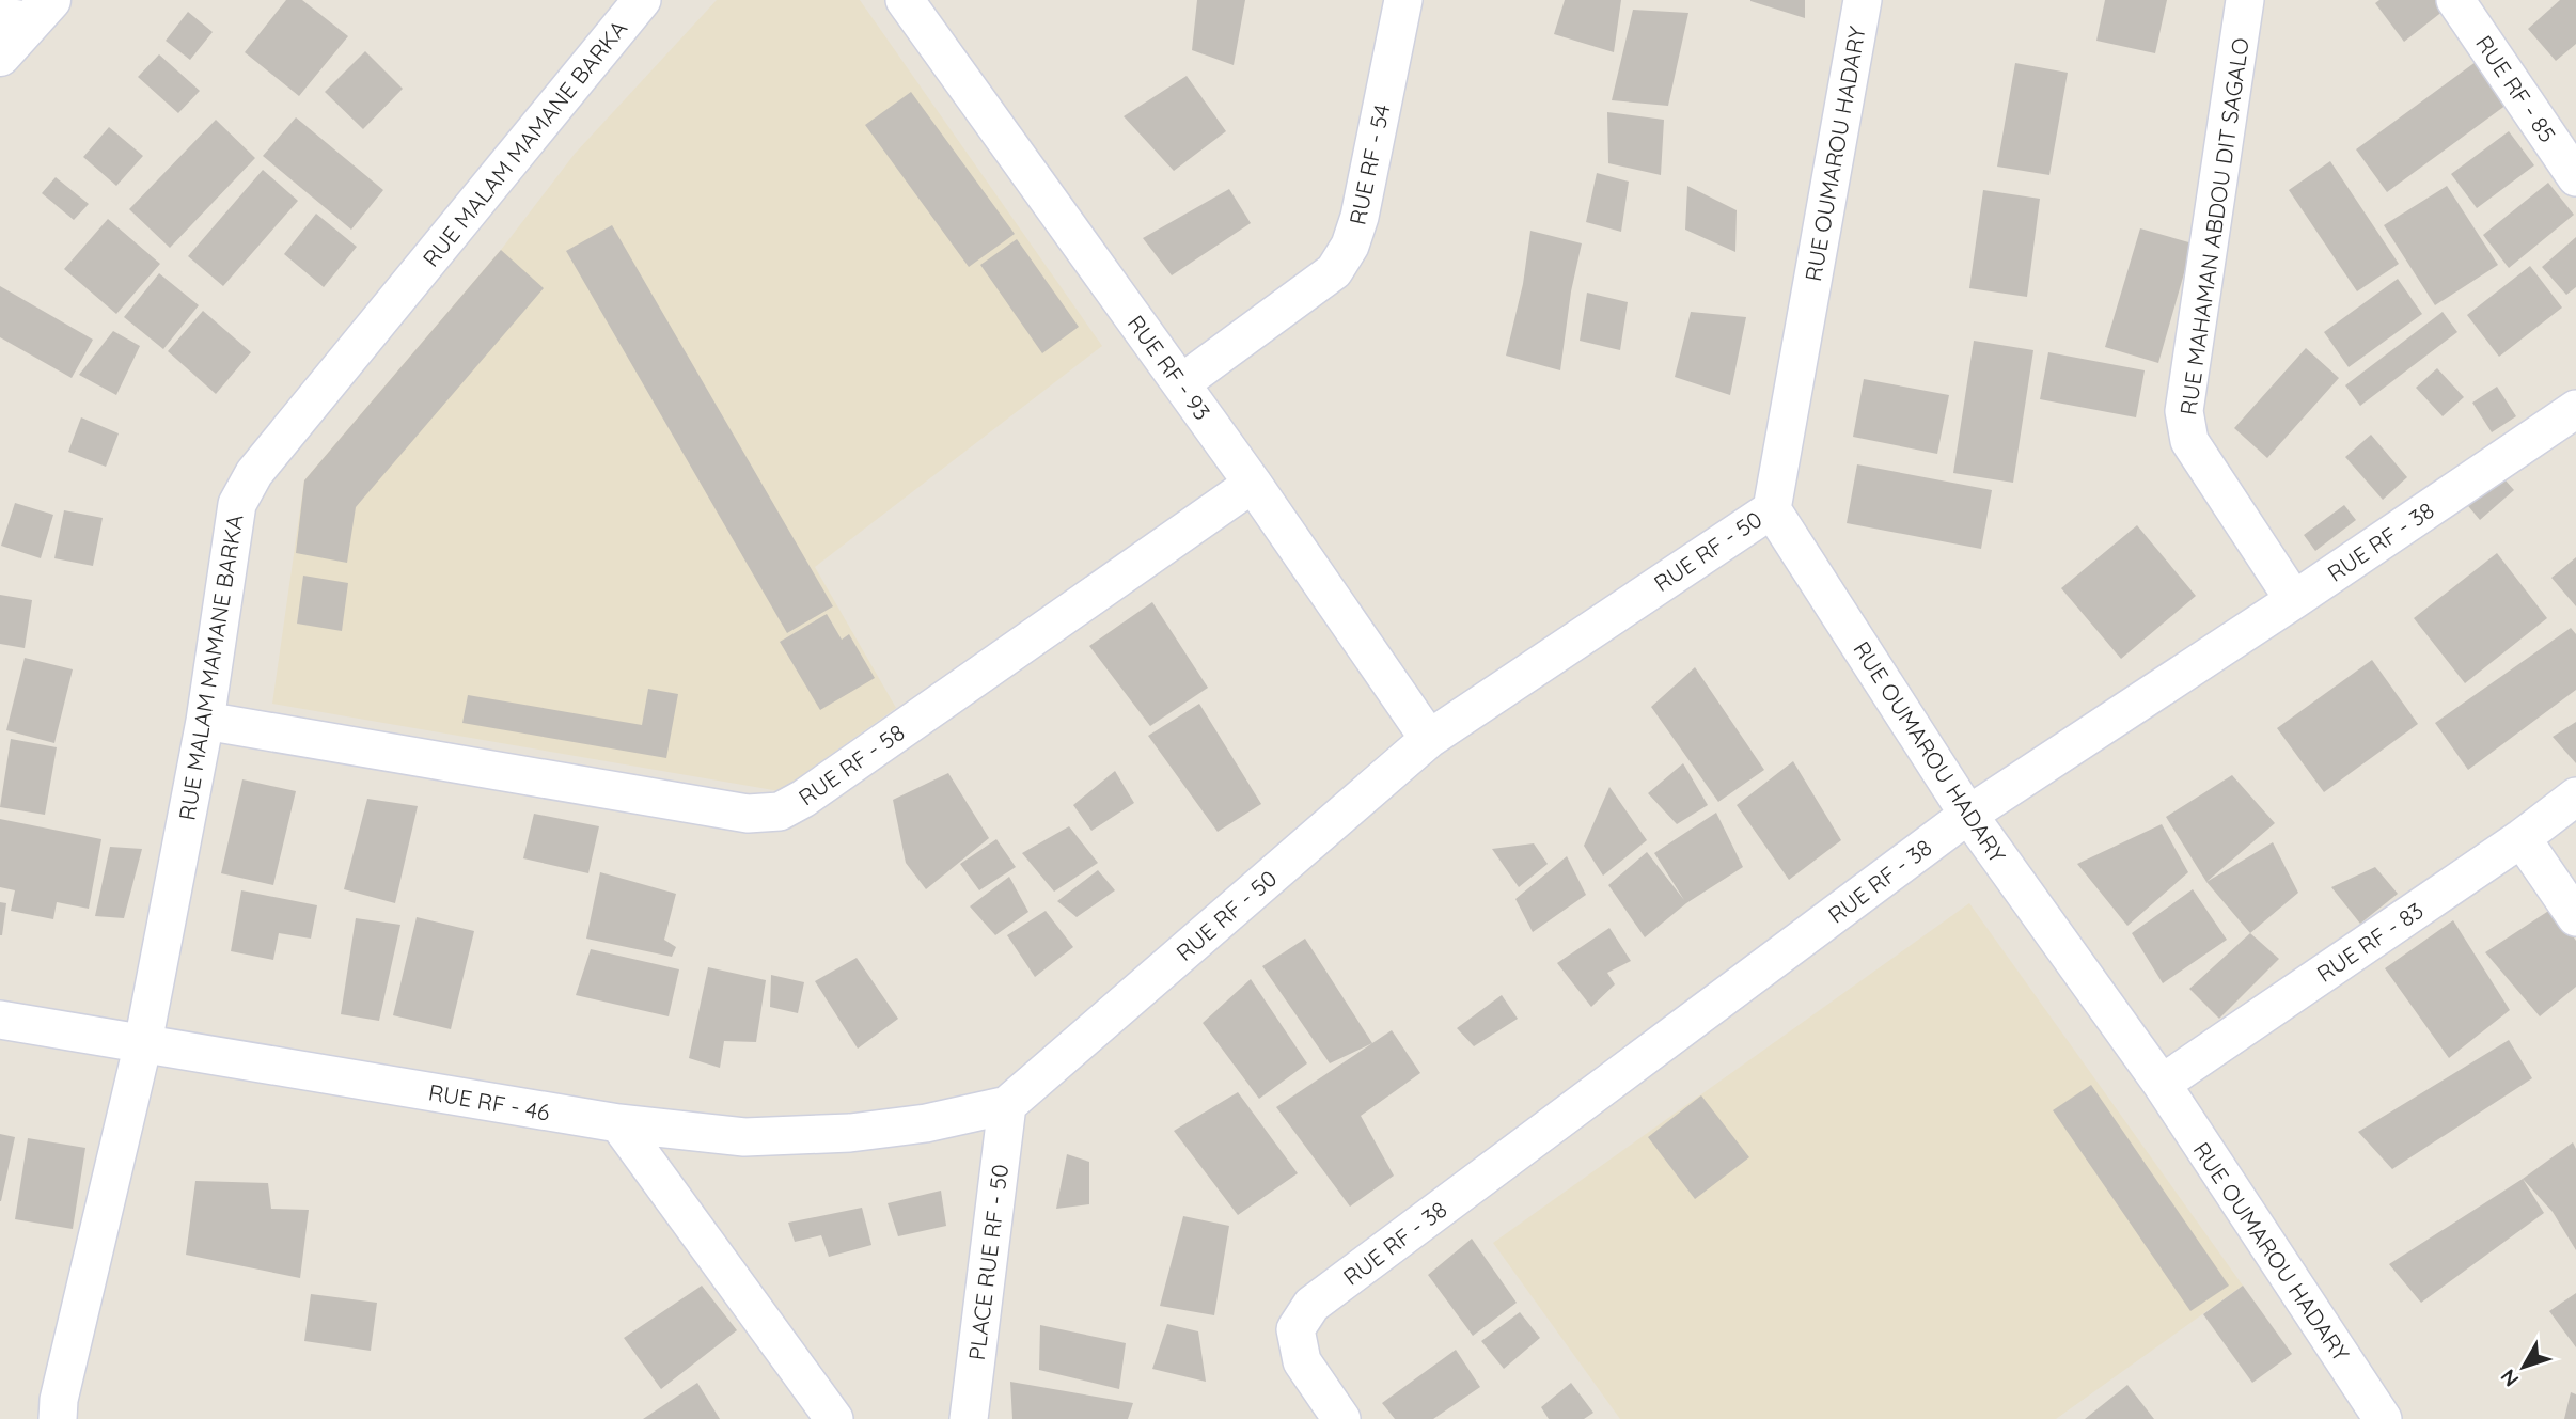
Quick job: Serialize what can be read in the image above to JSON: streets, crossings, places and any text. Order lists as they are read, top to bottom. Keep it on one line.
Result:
{"streets":{"street":["RUE RF - 85","RUE MALAM MAMANE BARKA","RUE OUMAROU HADARY","RUE RF - 54","RUE MAHAMAN ABDOU DIT SAGALO","RUE RF - 93","RUE RF - 38","RUE RF - 50","RUE RF - 58","RUE RF - 83","RUE RF - 46","PLACE RUE RF - 50"]},"crossings":[["RUE MALAM MAMANE BARKA","RUE RF - 58"],["RUE MALAM MAMANE BARKA","RUE RF - 46"],["RUE OUMAROU HADARY","RUE RF - 38"],["RUE OUMAROU HADARY","RUE RF - 50"],["RUE OUMAROU HADARY","RUE RF - 83"],["RUE RF - 54","RUE RF - 93"],["RUE MAHAMAN ABDOU DIT SAGALO","RUE RF - 38"],["RUE RF - 93","RUE RF - 50"],["RUE RF - 93","RUE RF - 58"],["RUE RF - 50","RUE RF - 46"],["RUE RF - 50","PLACE RUE RF - 50"]],"north":"bottom left"}
